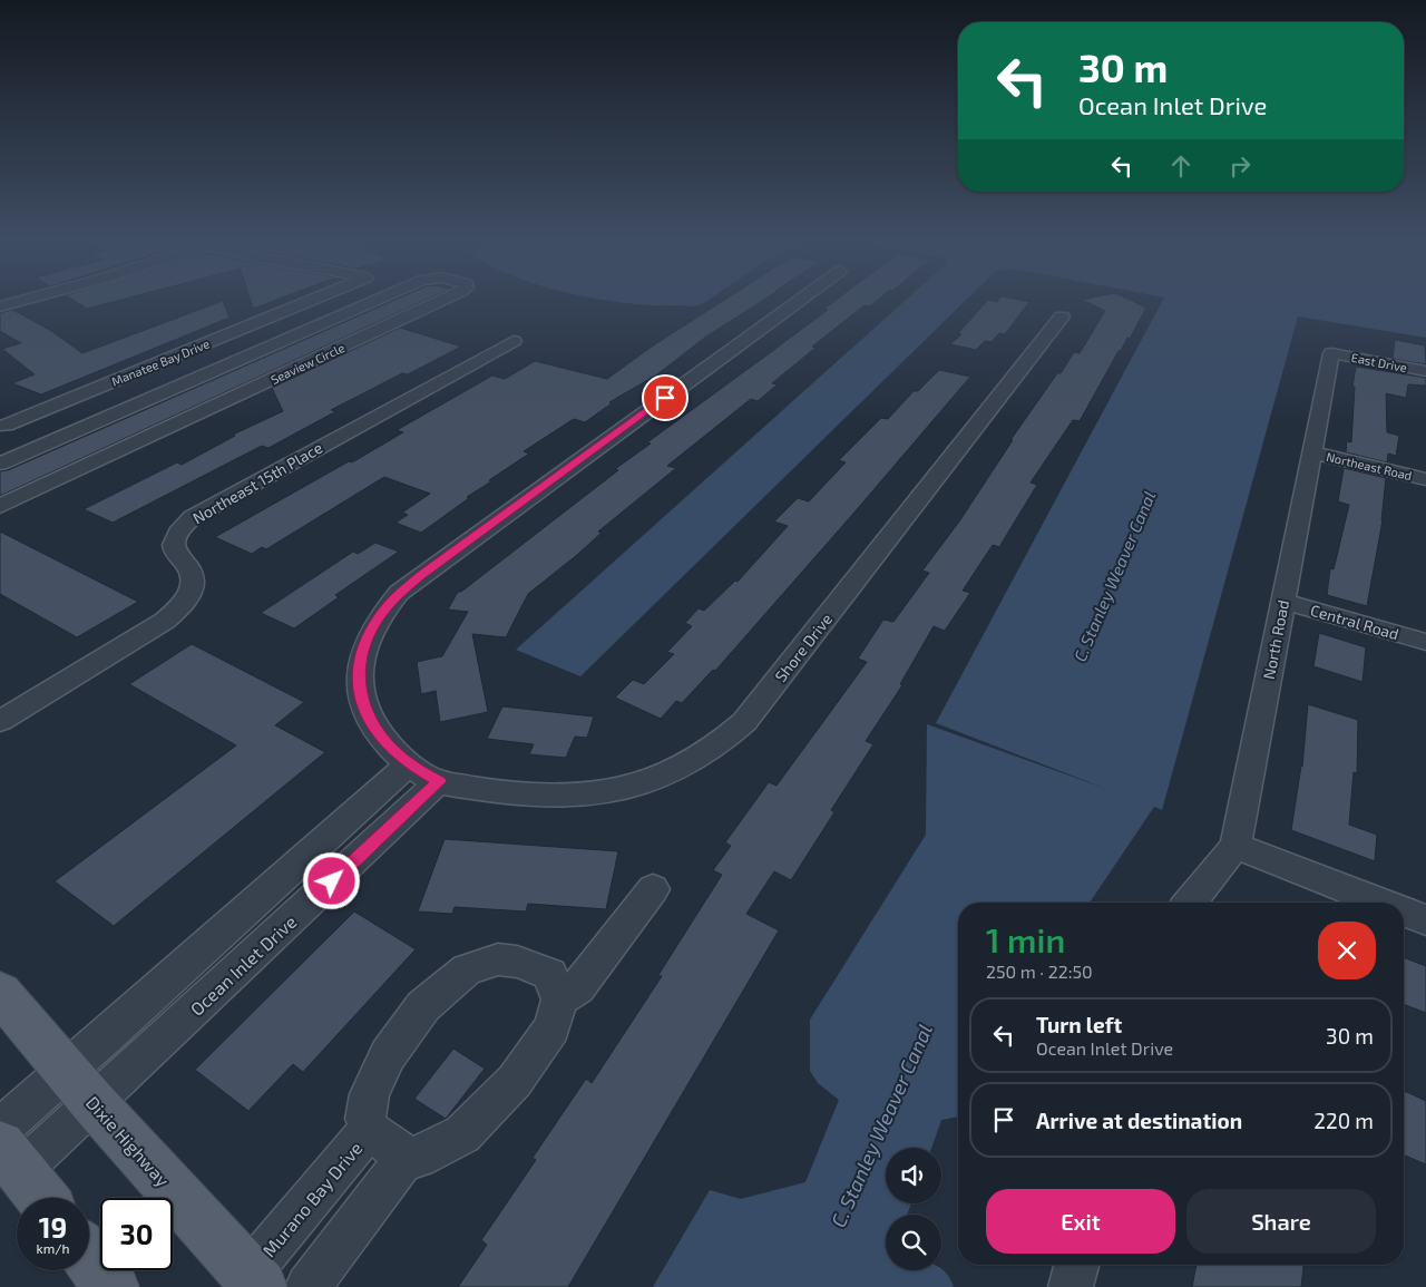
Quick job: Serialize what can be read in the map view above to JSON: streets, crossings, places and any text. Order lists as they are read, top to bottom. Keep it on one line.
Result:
{"streets":{"main road":["Dixie Highway"],"street":["Manatee Bay Drive","East Drive","Seaview Circle","Northeast Road","Northeast 15th Place","Central Road","North Road","Shore Drive","Ocean Inlet Drive","Murano Bay Drive"]},"crossings":[["Manatee Bay Drive","Seaview Circle"],["East Drive","North Road"],["Northeast Road","North Road"],["Central Road","North Road"],["Shore Drive","Ocean Inlet Drive"],["Ocean Inlet Drive","Dixie Highway"],["Dixie Highway","Murano Bay Drive"]],"water":["C. Stanley Weaver Canal"],"page":{"turn":["30 m","Ocean Inlet Drive"],"heading":["1 min","250 m · 22:50"],"list":[{"name":"Turn left","note":"Ocean Inlet Drive","value":"30 m"},{"name":"Arrive at destination","value":"220 m"}],"buttons":["Exit","Share"],"speed":"19 km/h","limit":"30"}}
